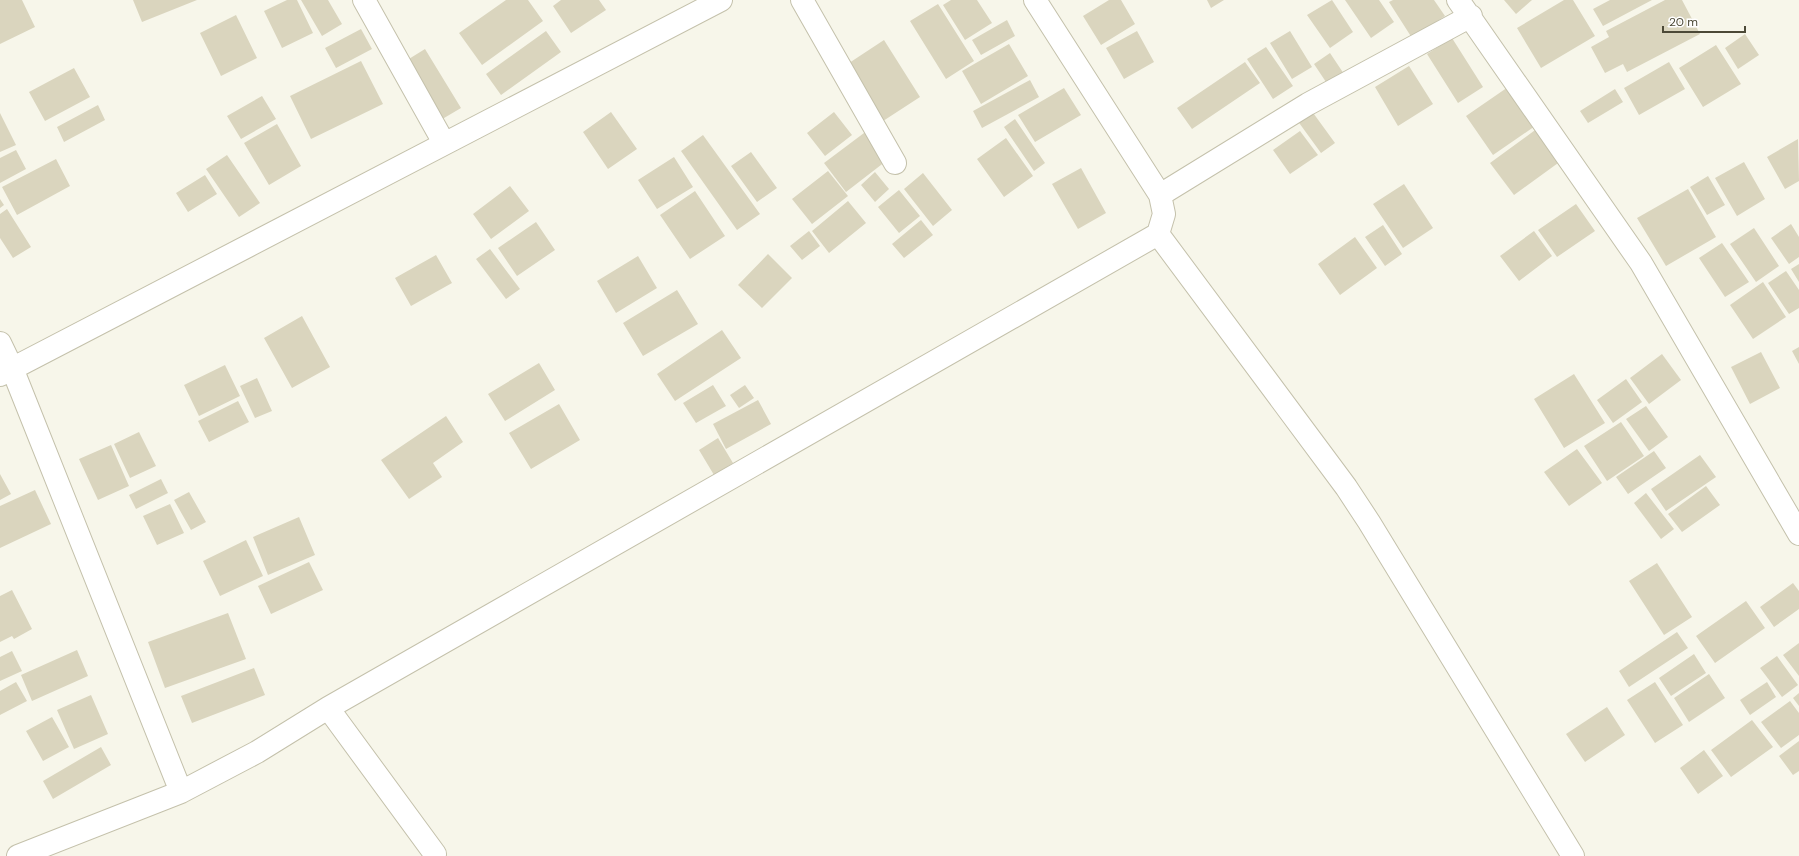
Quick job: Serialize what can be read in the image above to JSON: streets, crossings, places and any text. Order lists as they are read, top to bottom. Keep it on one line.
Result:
{"scale_bar":"20 m"}
